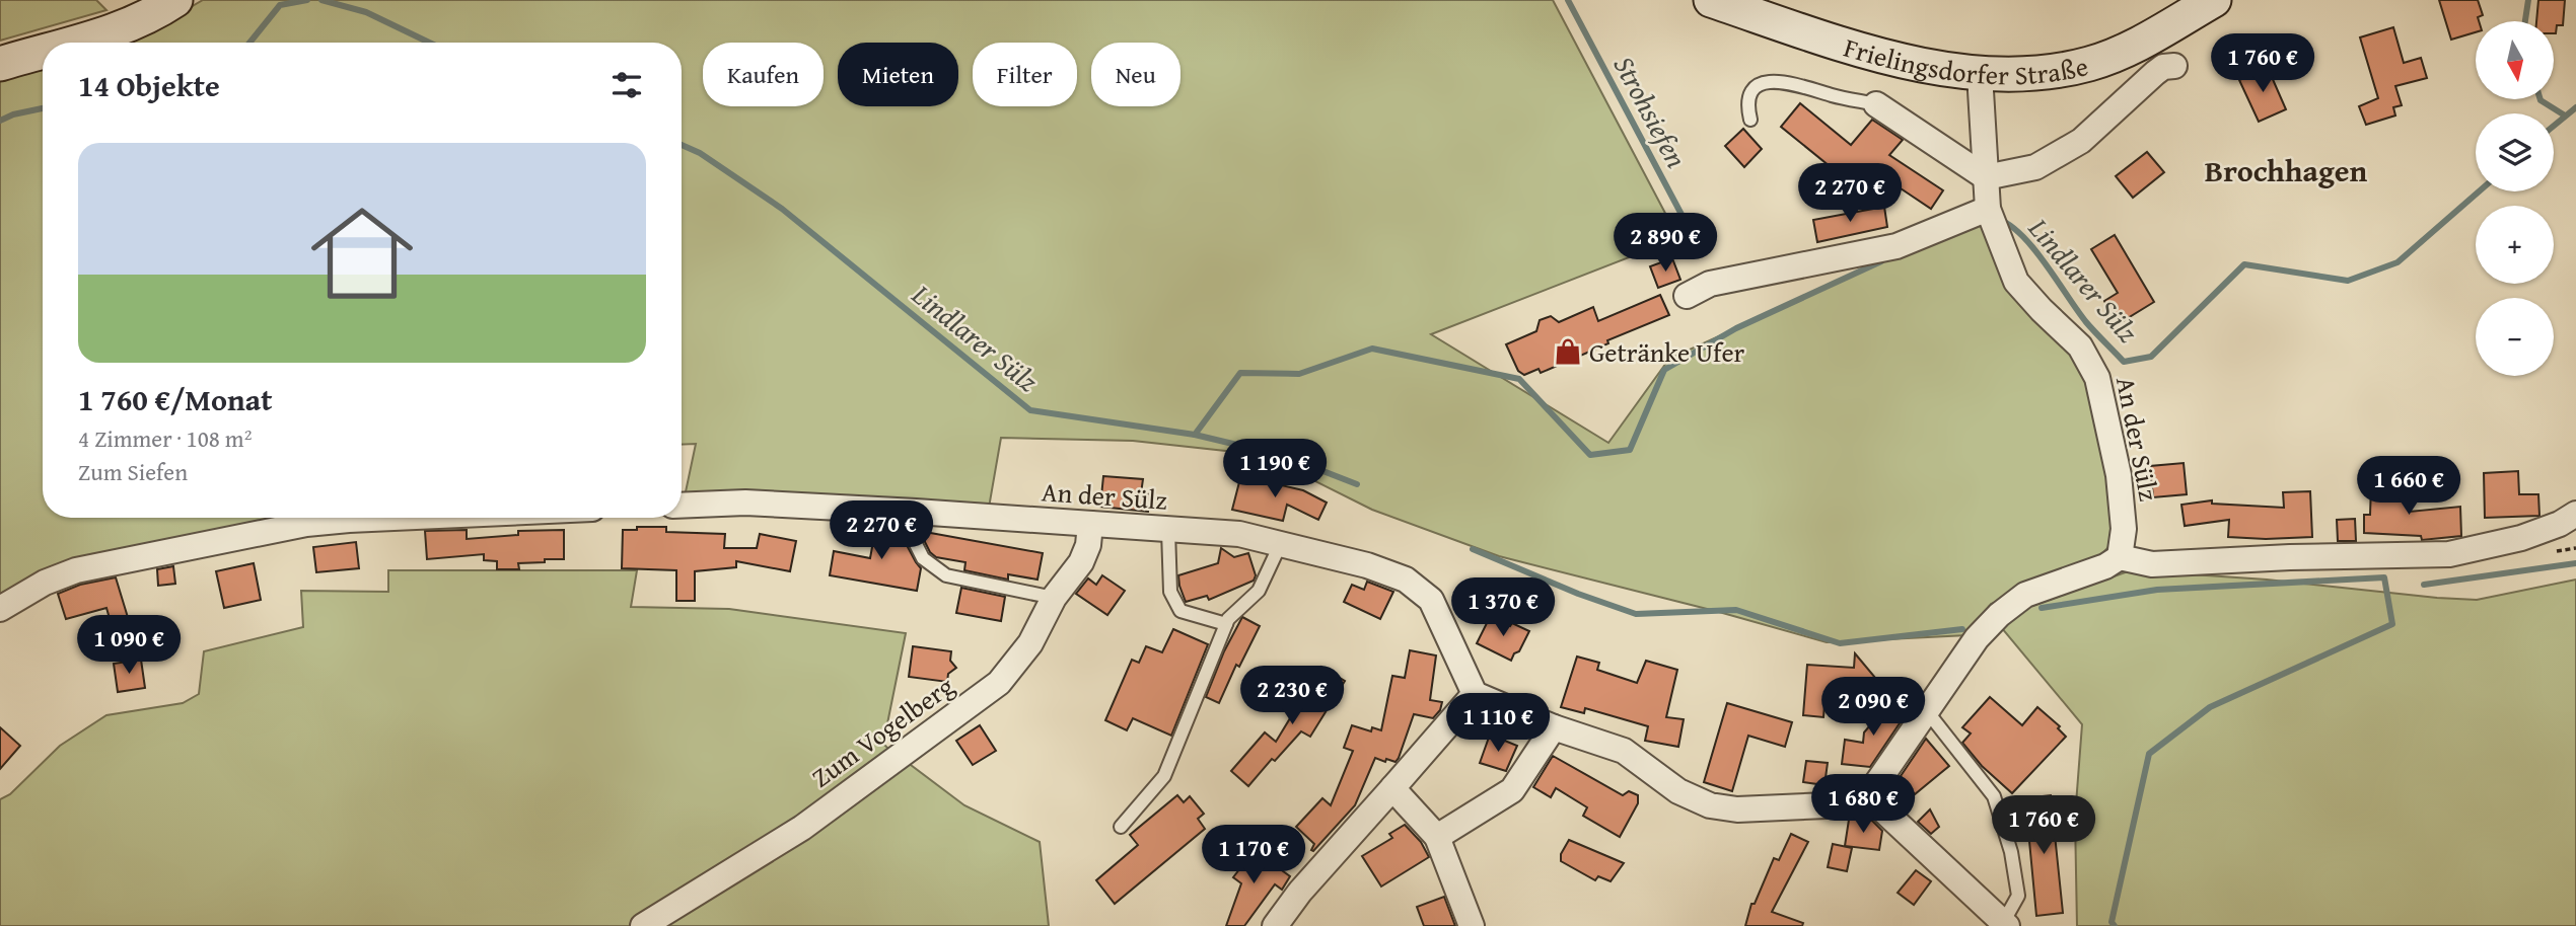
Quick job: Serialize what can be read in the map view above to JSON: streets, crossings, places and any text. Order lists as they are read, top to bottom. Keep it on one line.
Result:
{"streets":{"main road":["Frielingsdorfer Straße"],"street":["An der Sülz","Zum Vogelberg"]},"crossings":[["Frielingsdorfer Straße","An der Sülz"],["An der Sülz","Zum Vogelberg"]],"districts":["Brochhagen"],"water":["Strohsiefen","Lindlarer Sülz"],"places":{"shop":["Getränke Ufer"]},"north":"bottom","page":{"map_buttons":["+","−"],"price":["1 760 €","2 270 €","2 890 €","1 190 €","1 660 €","2 270 €","1 370 €","1 090 €","2 230 €","2 090 €","1 110 €","1 680 €","1 760 €","1 170 €"],"chip":["Kaufen","Mieten","Filter","Neu"],"heading":"14 Objekte","list":[{"name":"1 760 €/Monat","note":"4 Zimmer · 108 m² · Zum Siefen"}]}}
